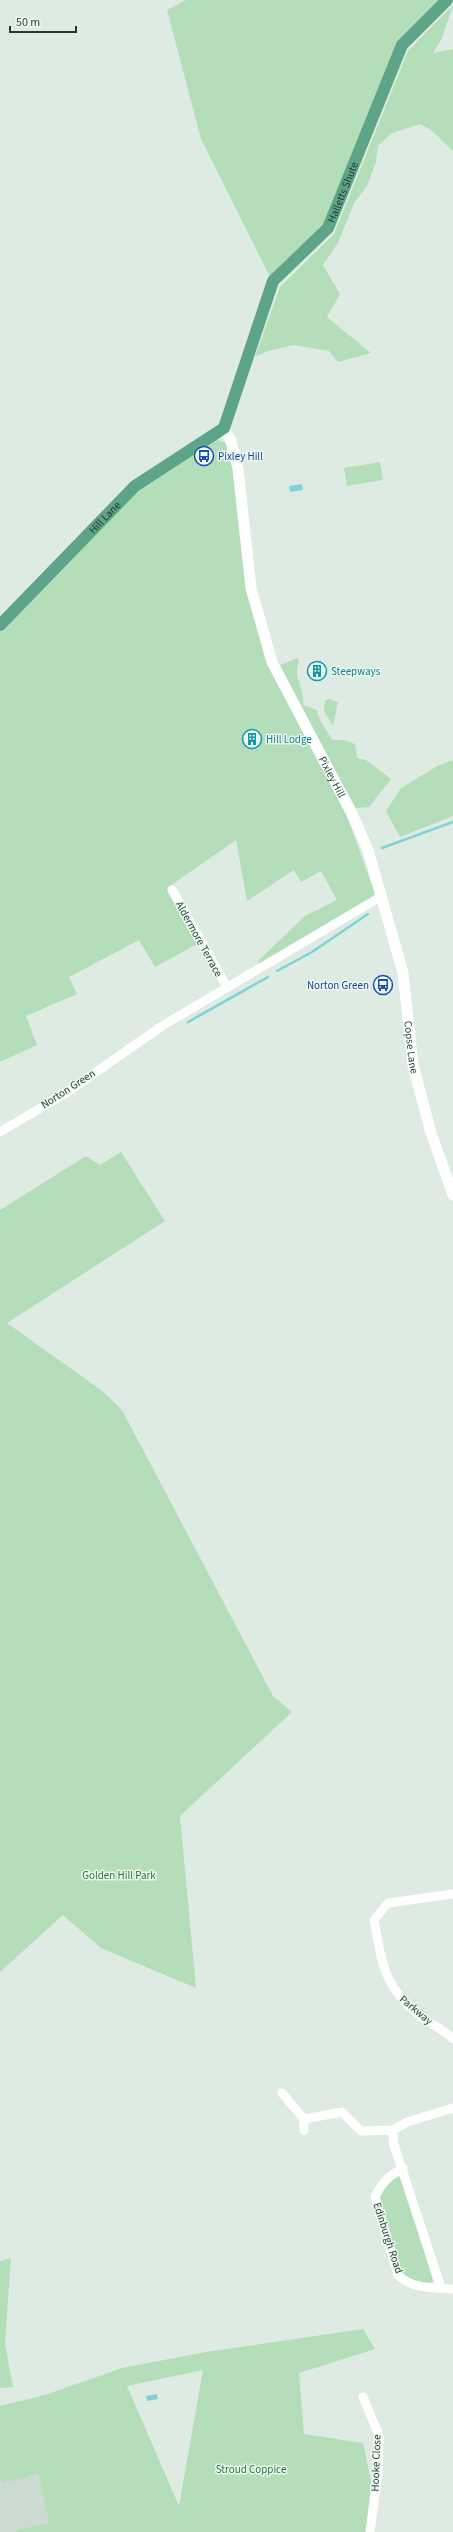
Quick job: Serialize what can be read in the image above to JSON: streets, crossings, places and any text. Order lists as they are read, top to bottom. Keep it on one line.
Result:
{"streets":{"main road":["Halletts Shute","Hill Lane"],"street":["Pixley Hill","Aldermore Terrace","Copse Lane","Norton Green","Parkway","Edinburgh Road","Hooke Close"]},"crossings":[["Halletts Shute","Hill Lane"],["Halletts Shute","Pixley Hill"],["Hill Lane","Pixley Hill"],["Pixley Hill","Copse Lane"],["Pixley Hill","Norton Green"],["Aldermore Terrace","Norton Green"],["Copse Lane","Norton Green"]],"parks":["Golden Hill Park","Stroud Coppice"],"places":{"bus stop":["Pixley Hill","Norton Green"],"building":["Steepways","Hill Lodge"]},"scale_bar":"50 m"}
